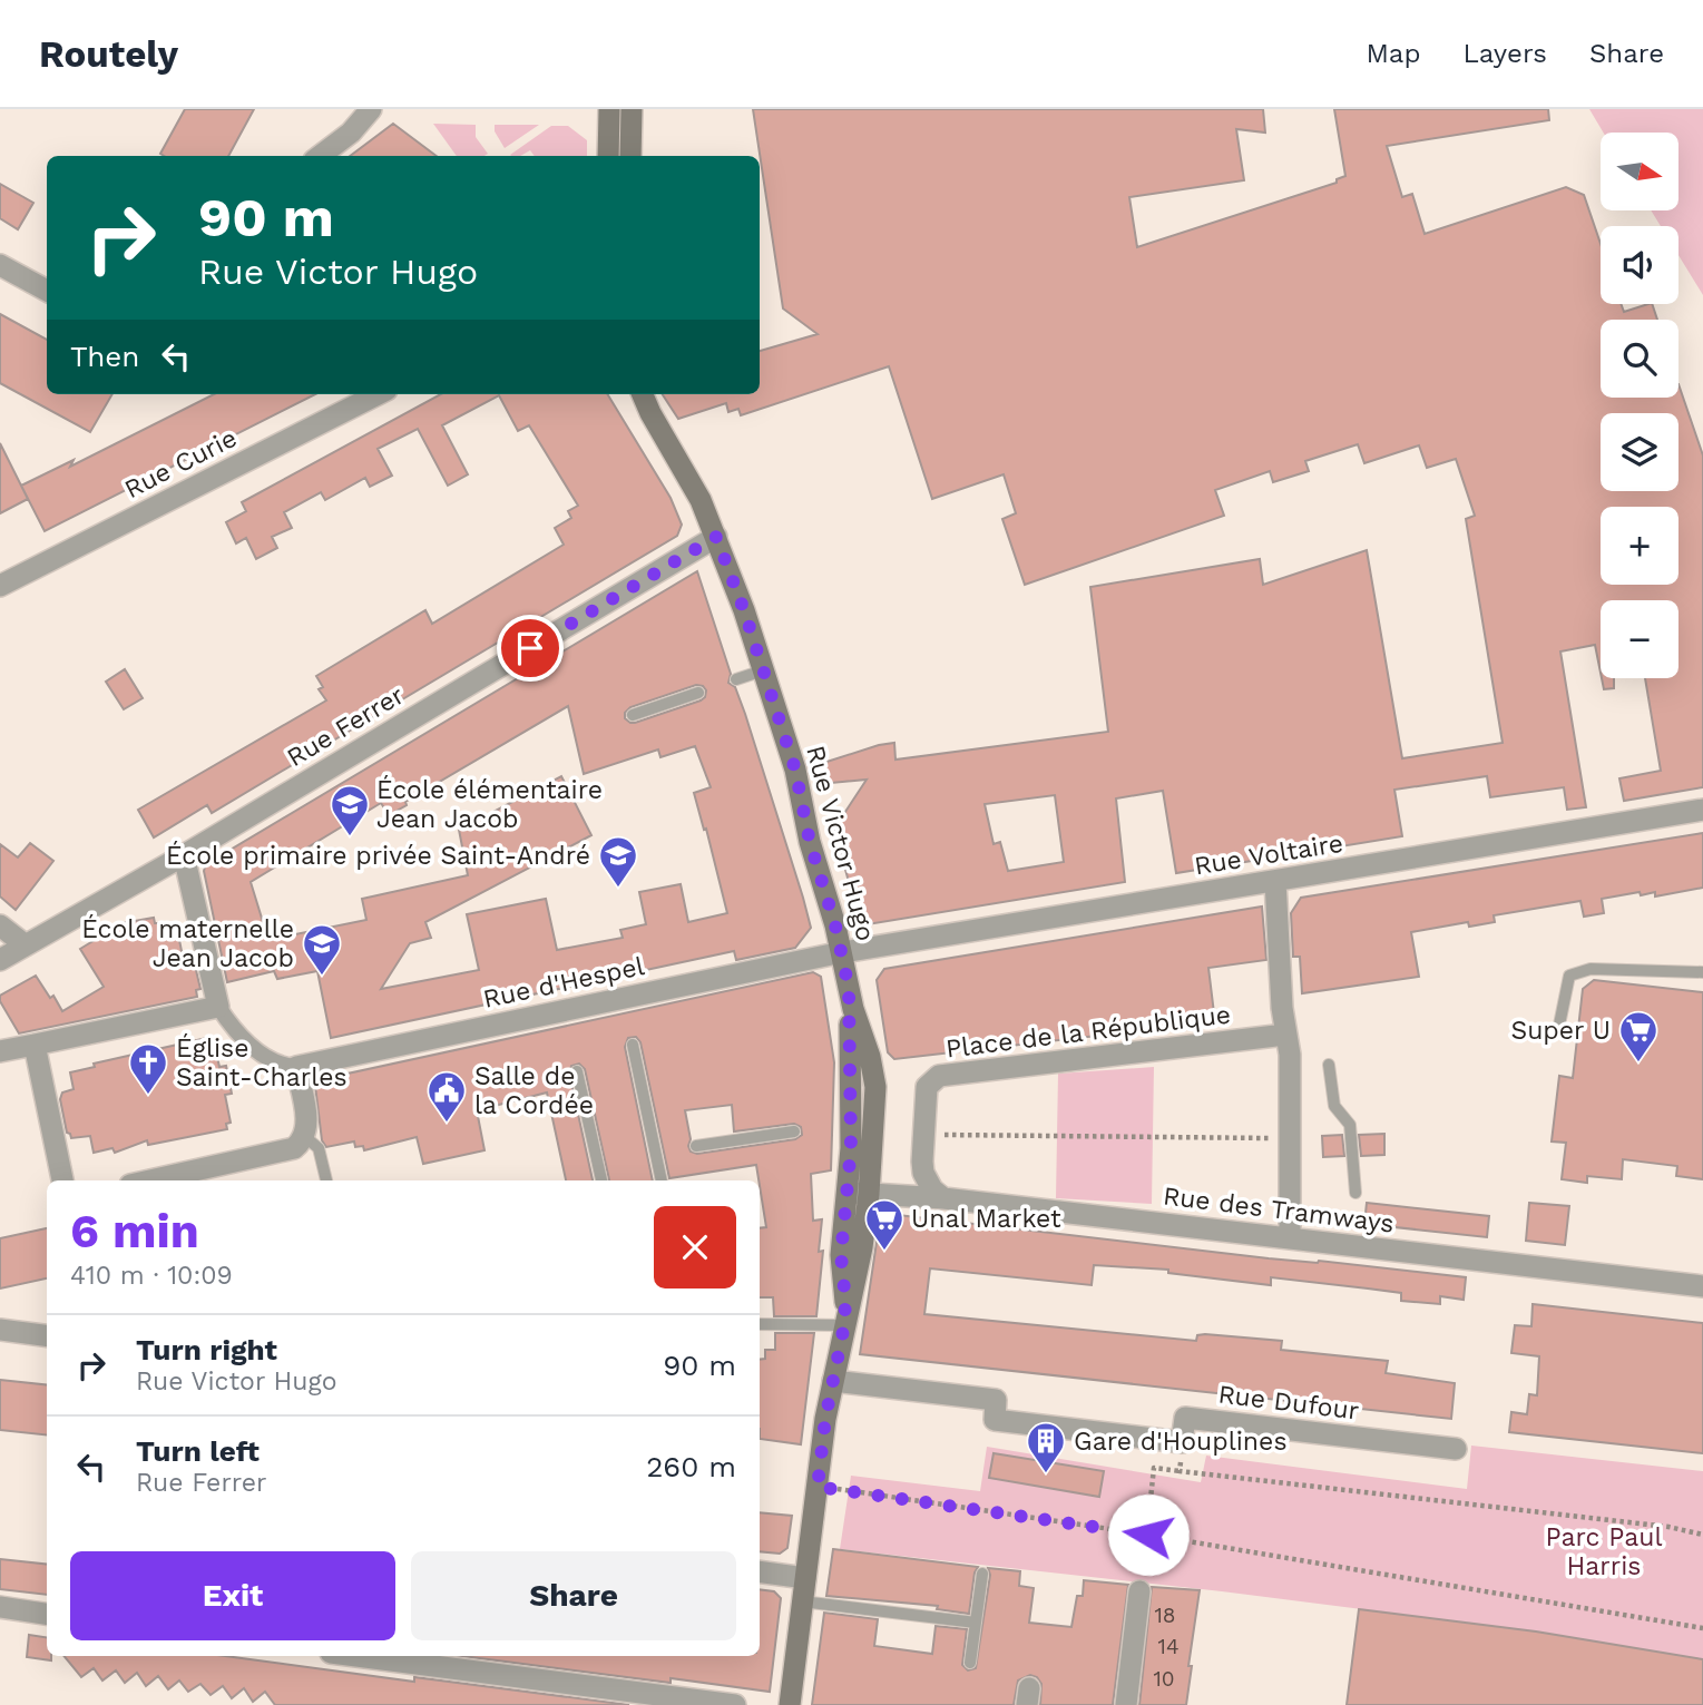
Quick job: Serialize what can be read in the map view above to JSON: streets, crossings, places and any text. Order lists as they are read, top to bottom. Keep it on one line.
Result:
{"streets":{"main road":["Rue Victor Hugo"],"street":["Rue Curie","Rue Ferrer","Rue Voltaire","Rue d'Hespel","Place de la République","Rue des Tramways","Rue Dufour"]},"crossings":[["Rue Ferrer","Rue Victor Hugo"],["Rue Victor Hugo","Rue Voltaire"],["Rue Victor Hugo","Rue d'Hespel"],["Rue Victor Hugo","Rue des Tramways"],["Rue Voltaire","Rue d'Hespel"],["Place de la République","Rue des Tramways"]],"parks":["Parc Paul Harris"],"places":{"school or university":["École élémentaire Jean Jacob","École primaire privée Saint-André","École maternelle Jean Jacob"],"supermarket":["Super U","Unal Market"],"church":["Église Saint-Charles"],"public building":["Salle de la Cordée"],"building":["Gare d'Houplines"]},"house_numbers":["18","14","10"],"north":"right","page":{"header":"Routely","nav":["Map","Layers","Share"],"map_buttons":["+","−"],"turn":["90 m","Rue Victor Hugo"],"then":"Then","heading":["6 min","410 m · 10:09"],"list":[{"name":"Turn right","note":"Rue Victor Hugo","value":"90 m"},{"name":"Turn left","note":"Rue Ferrer","value":"260 m"}],"buttons":["Exit","Share"]}}
